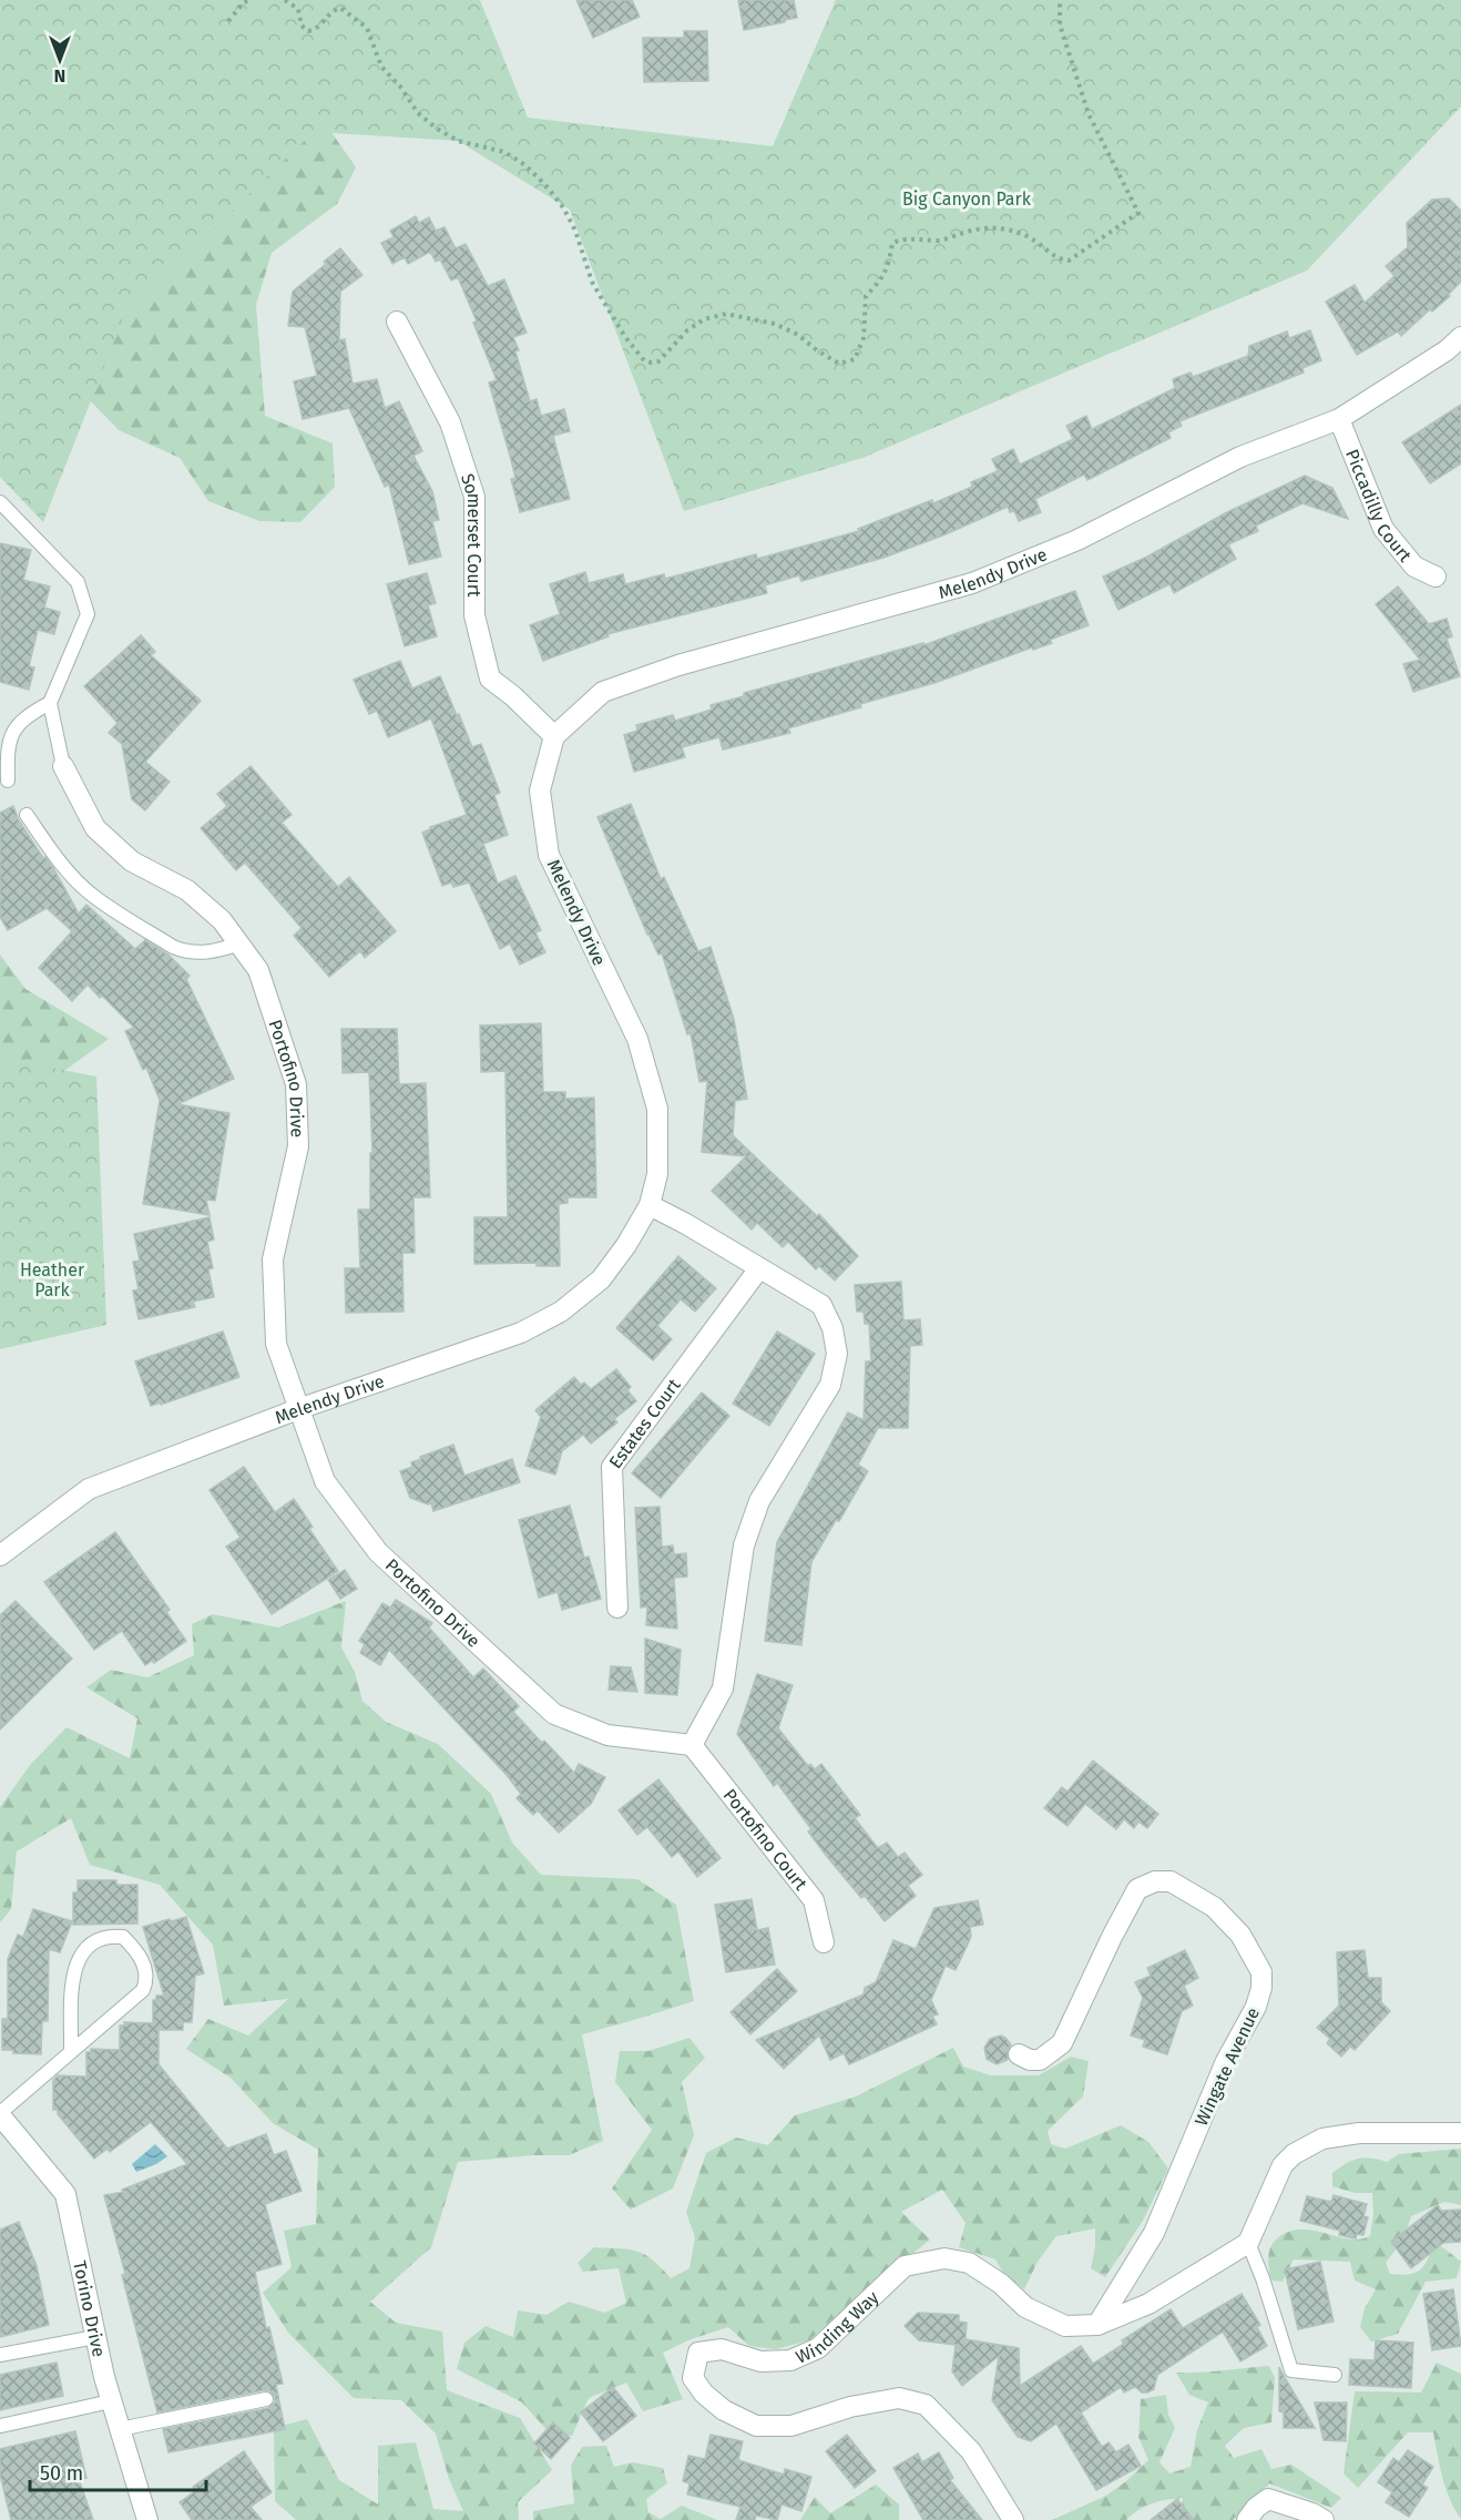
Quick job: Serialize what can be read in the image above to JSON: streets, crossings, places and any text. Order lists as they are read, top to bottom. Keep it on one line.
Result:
{"streets":{"street":["Piccadilly Court","Somerset Court","Melendy Drive","Portofino Drive","Estates Court","Portofino Court","Wingate Avenue","Torino Drive","Winding Way"]},"crossings":[["Piccadilly Court","Melendy Drive"],["Somerset Court","Melendy Drive"],["Melendy Drive","Portofino Drive"],["Portofino Drive","Portofino Court"],["Wingate Avenue","Winding Way"]],"parks":["Big Canyon Park","Heather Park"],"scale_bar":"50 m","north":"bottom"}
